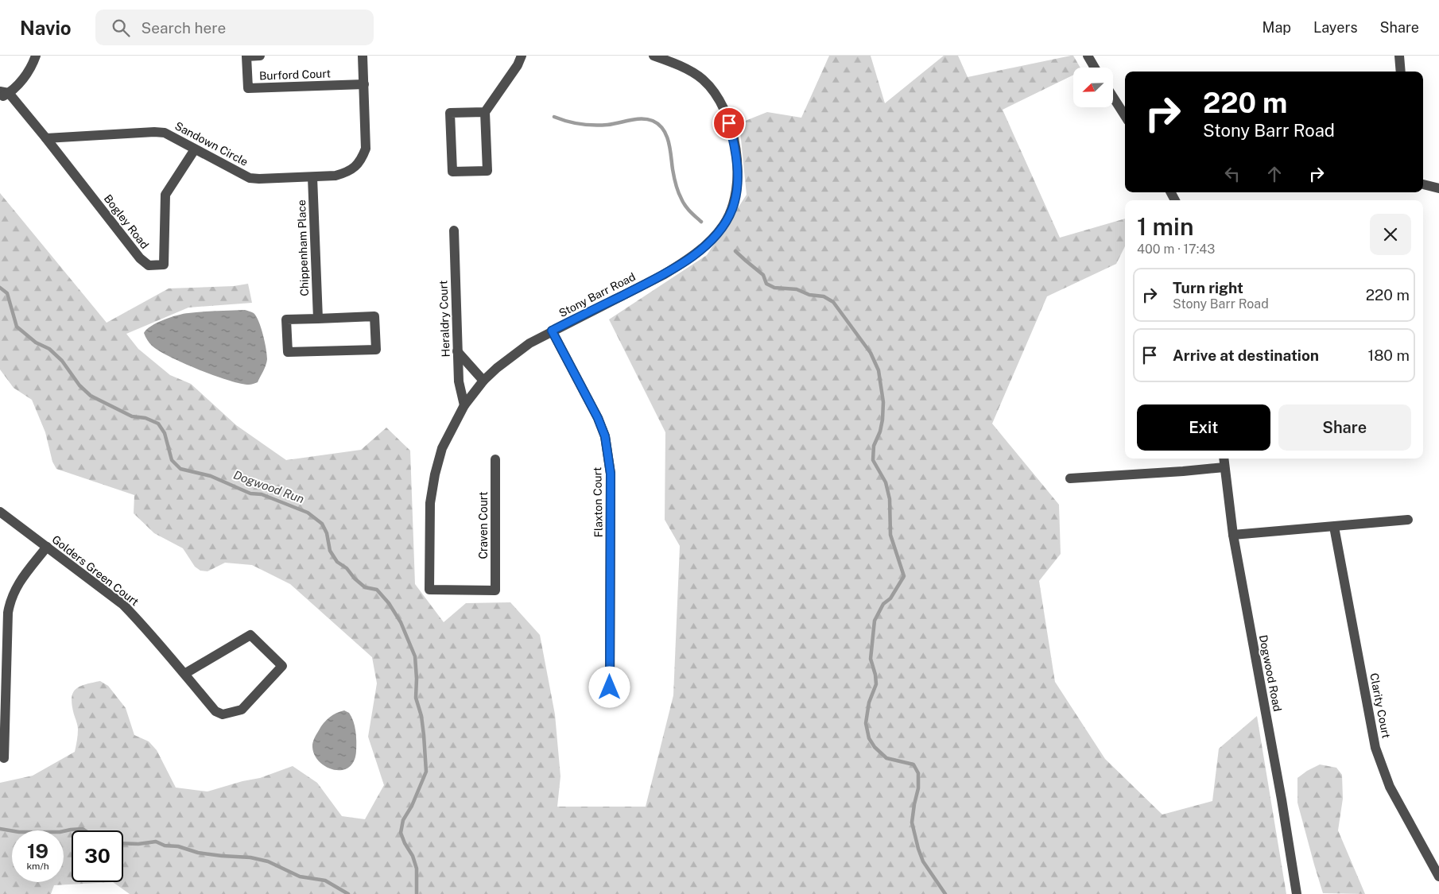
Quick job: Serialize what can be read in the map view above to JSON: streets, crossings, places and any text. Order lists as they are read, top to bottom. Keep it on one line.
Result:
{"streets":{"street":["Burford Court","Sandown Circle","Bogley Road","Chippenham Place","Stony Barr Road","Heraldry Court","Flaxton Court","Craven Court","Golders Green Court","Dogwood Road","Clarity Court"]},"crossings":[["Burford Court","Sandown Circle"],["Sandown Circle","Bogley Road"],["Sandown Circle","Chippenham Place"],["Stony Barr Road","Heraldry Court"],["Stony Barr Road","Flaxton Court"],["Stony Barr Road","Craven Court"]],"water":["Dogwood Run"],"north":"bottom left","page":{"header":"Navio","search":"Search here","nav":["Map","Layers","Share"],"turn":["220 m","Stony Barr Road"],"heading":["1 min","400 m · 17:43"],"list":[{"name":"Turn right","note":"Stony Barr Road","value":"220 m"},{"name":"Arrive at destination","value":"180 m"}],"buttons":["Exit","Share"],"speed":"19 km/h","limit":"30"}}
